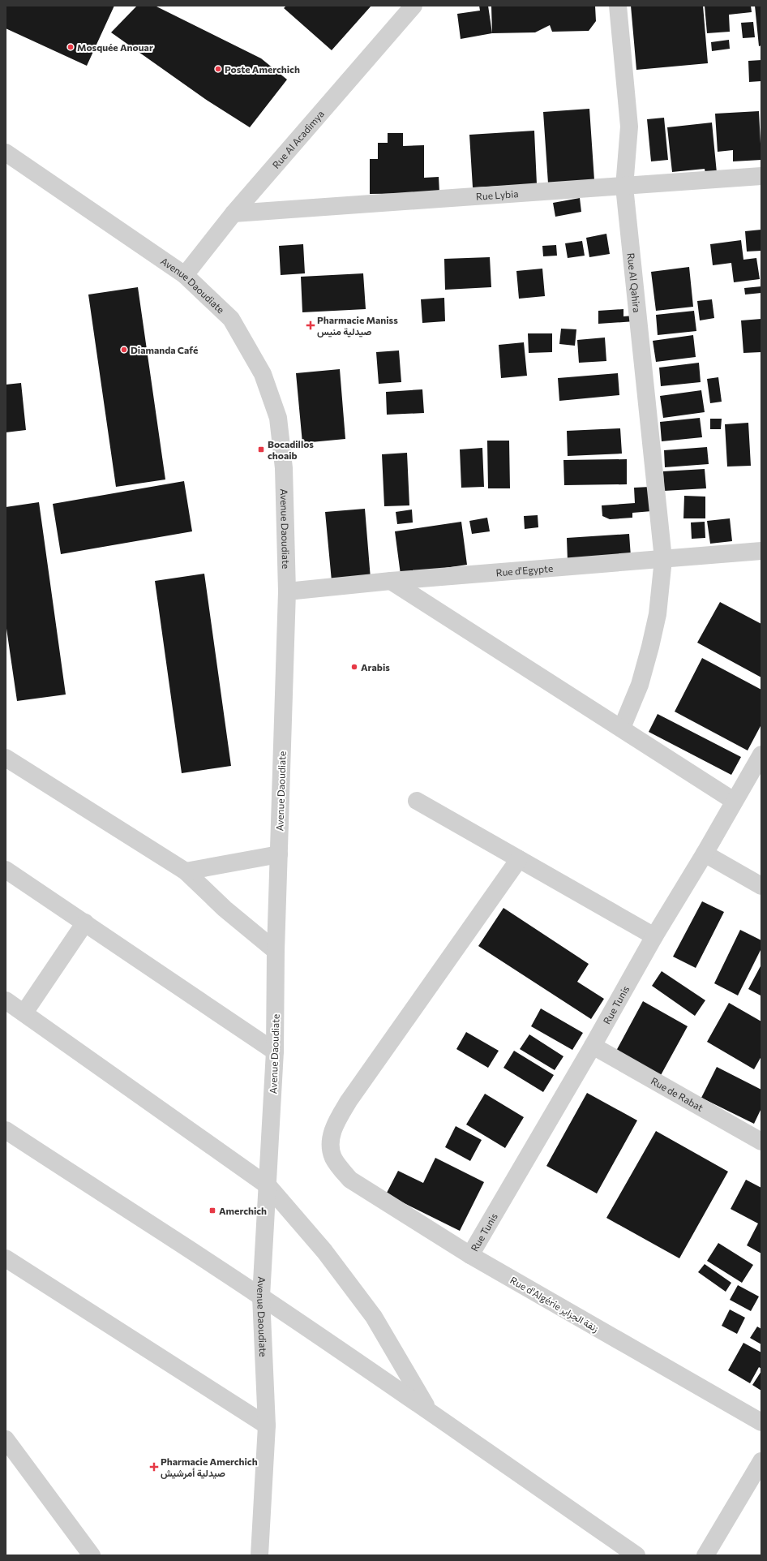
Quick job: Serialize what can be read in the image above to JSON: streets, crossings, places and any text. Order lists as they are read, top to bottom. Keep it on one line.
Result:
{"streets":{"street":["Rue Al Acadimya","Rue Lybia","Rue Al Qahira","Avenue Daoudiate","Rue d'Egypte","Rue Tunis","Rue de Rabat","Rue d'Algérie زنقة الجزاير"]},"crossings":[["Rue Al Acadimya","Rue Lybia"],["Rue Al Acadimya","Avenue Daoudiate"],["Rue Lybia","Rue Al Qahira"],["Rue Al Qahira","Rue d'Egypte"],["Avenue Daoudiate","Rue d'Egypte"],["Rue Tunis","Rue de Rabat"],["Rue Tunis","Rue d'Algérie زنقة الجزاير"]],"places":{"other":["Mosquée Anouar","Poste Amerchich","Diamanda Café","Arabis"],"health":["Pharmacie Maniss صيدلية منيس","Pharmacie Amerchich صيدلية أمرشيش"],"transit":["Bocadillos choaib","Amerchich"]}}
